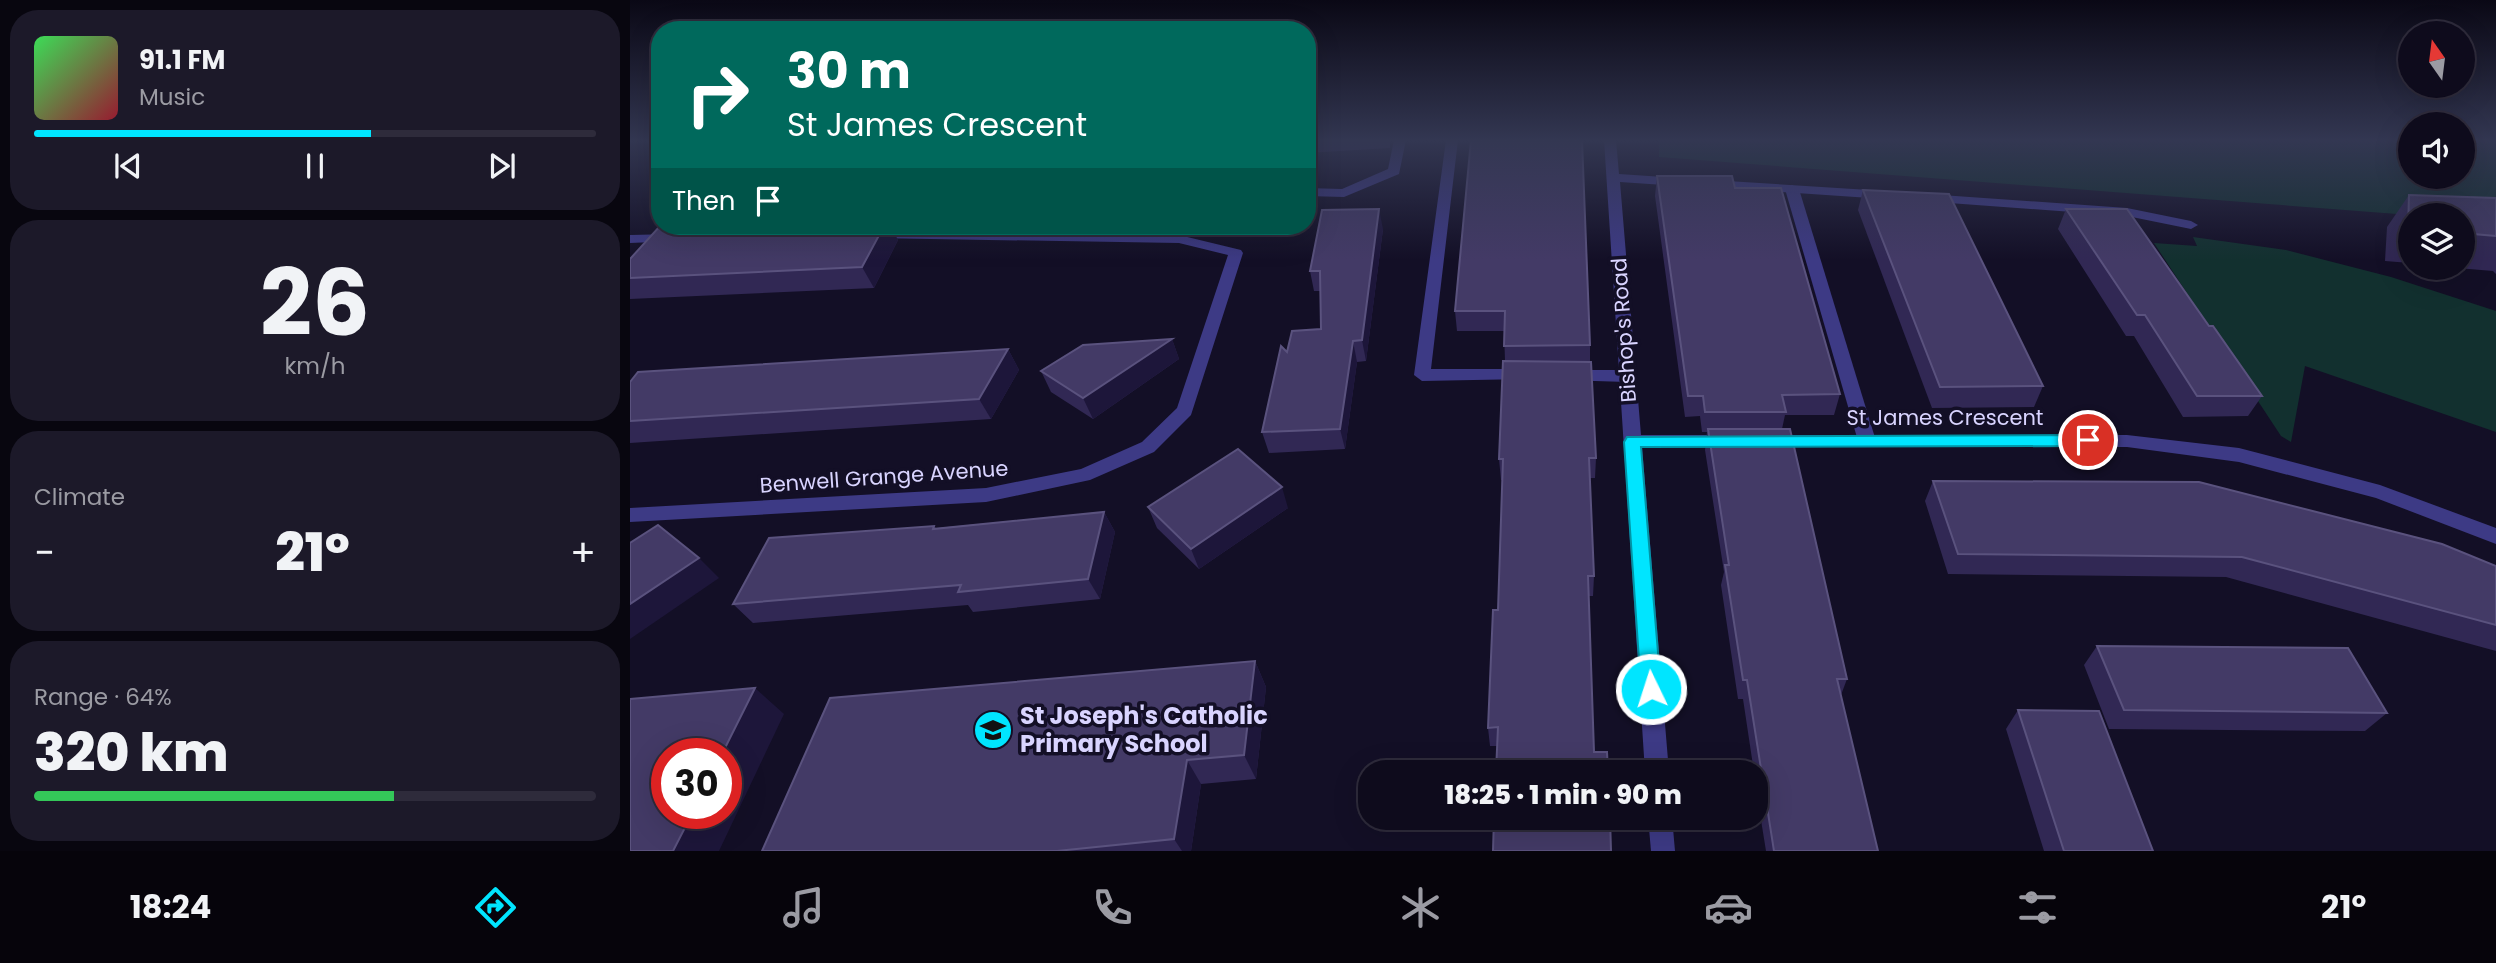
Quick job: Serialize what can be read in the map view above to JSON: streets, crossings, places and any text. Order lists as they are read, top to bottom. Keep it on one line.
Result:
{"streets":{"street":["Bishop's Road","St James Crescent","Benwell Grange Avenue"]},"crossings":[["Bishop's Road","St James Crescent"]],"places":{"school or university":["St Joseph's Catholic Primary School"]},"north":"top","page":{"turn":["30 m","St James Crescent"],"song":["91.1 FM","Music"],"then":"Then","tile":[["26","km/h"],"Climate",["Range · 64%","320 km"]],"heat":["−","21°","+"],"limit":"30","trip":"18:25 · 1 min · 90 m","tabs":["18:24","21°"]}}
